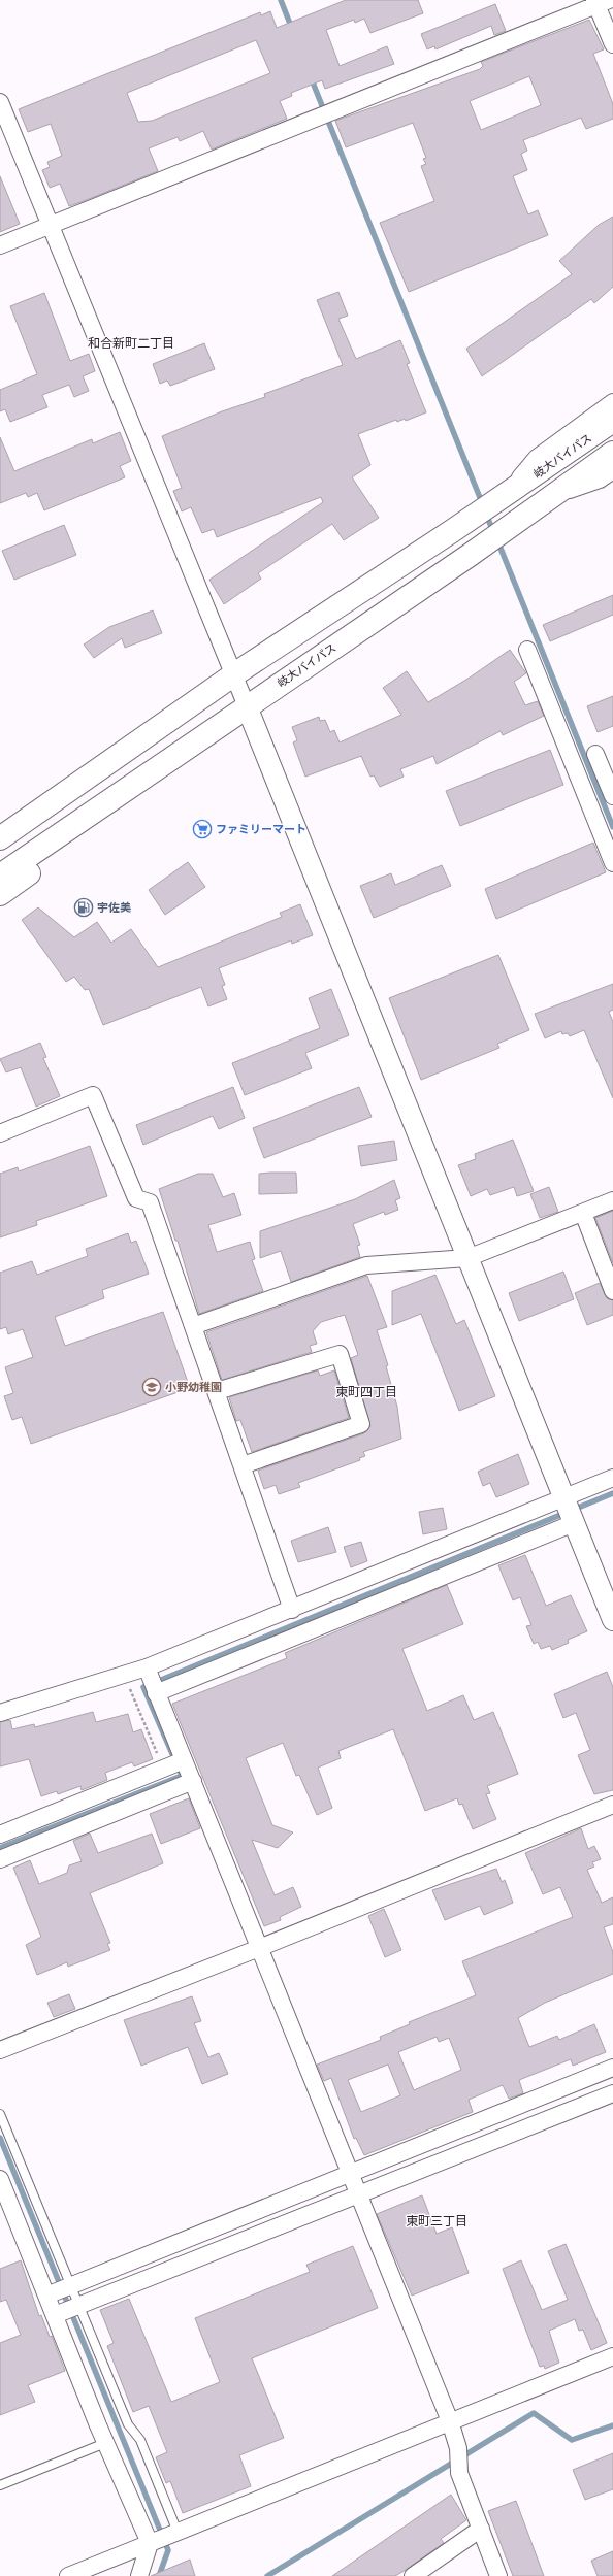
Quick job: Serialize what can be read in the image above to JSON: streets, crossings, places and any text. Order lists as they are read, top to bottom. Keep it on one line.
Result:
{"streets":{"highway":["岐大バイパス"]},"districts":["和合新町二丁目","東町四丁目","東町三丁目"],"places":{"supermarket":["ファミリーマート"],"fuel station":["宇佐美"],"school or university":["小野幼稚園"]}}
